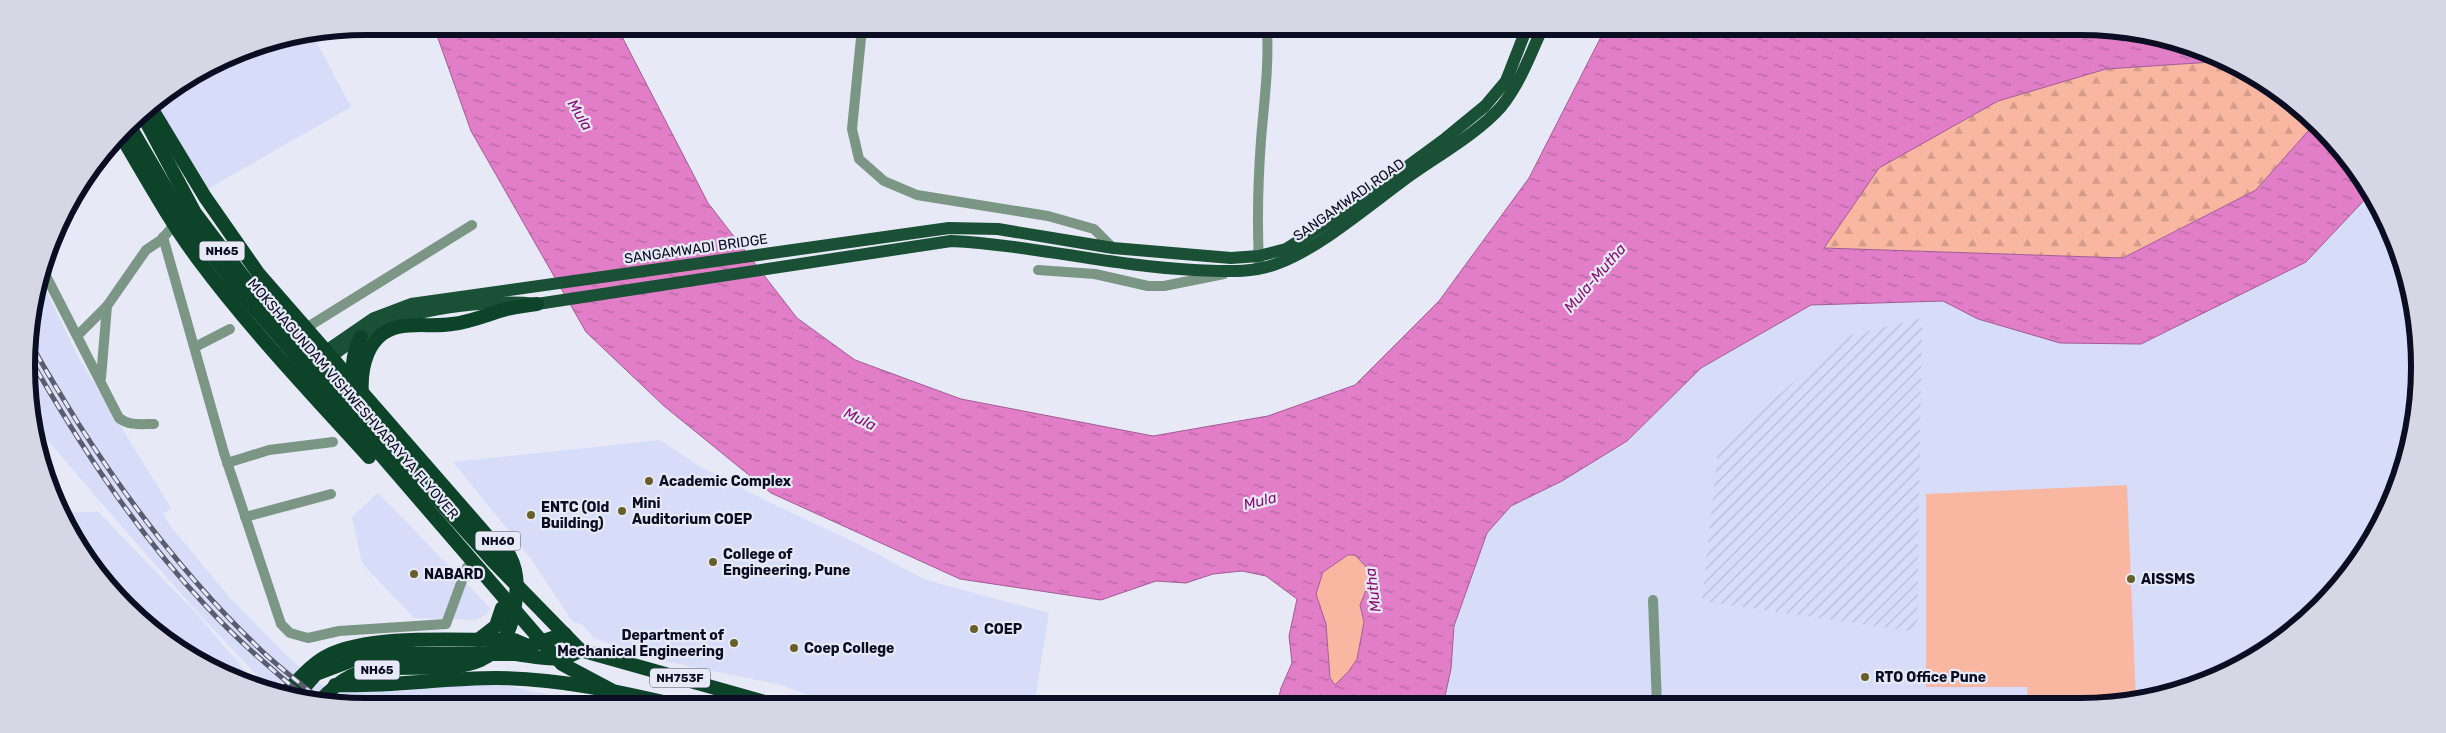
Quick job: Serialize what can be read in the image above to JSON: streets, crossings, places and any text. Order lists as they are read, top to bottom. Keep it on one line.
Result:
{"streets":{"highway":["NH65","MOKSHAGUNDAM VISHWESHVARAYYA FLYOVER","NH60","NH753F"],"main road":["SANGAMWADI ROAD","SANGAMWADI BRIDGE"]},"crossings":[["SANGAMWADI ROAD","SANGAMWADI BRIDGE"],["SANGAMWADI BRIDGE","MOKSHAGUNDAM VISHWESHVARAYYA FLYOVER"],["SANGAMWADI BRIDGE","NH60"],["MOKSHAGUNDAM VISHWESHVARAYYA FLYOVER","NH60"],["MOKSHAGUNDAM VISHWESHVARAYYA FLYOVER","NH753F"]],"water":["Mula","Mula-Mutha","Mutha"],"places":["Academic Complex","Mini Auditorium COEP","ENTC (Old Building)","College of Engineering, Pune","NABARD","AISSMS","COEP","Department of Mechanical Engineering","Coep College","RTO Office Pune"]}
